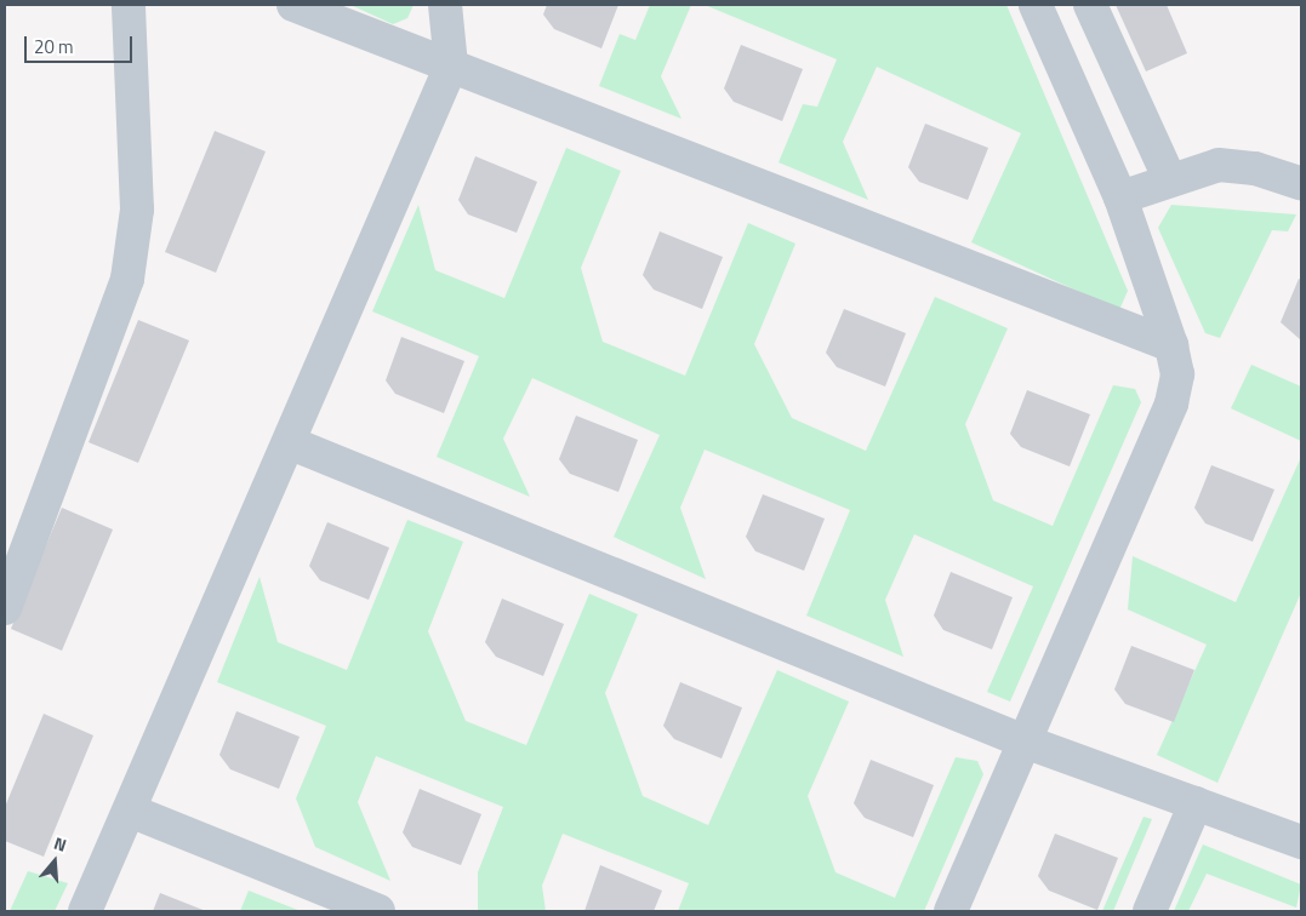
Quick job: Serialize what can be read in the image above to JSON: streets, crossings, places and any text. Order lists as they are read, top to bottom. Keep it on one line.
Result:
{"scale_bar":"20 m","north":"top"}
